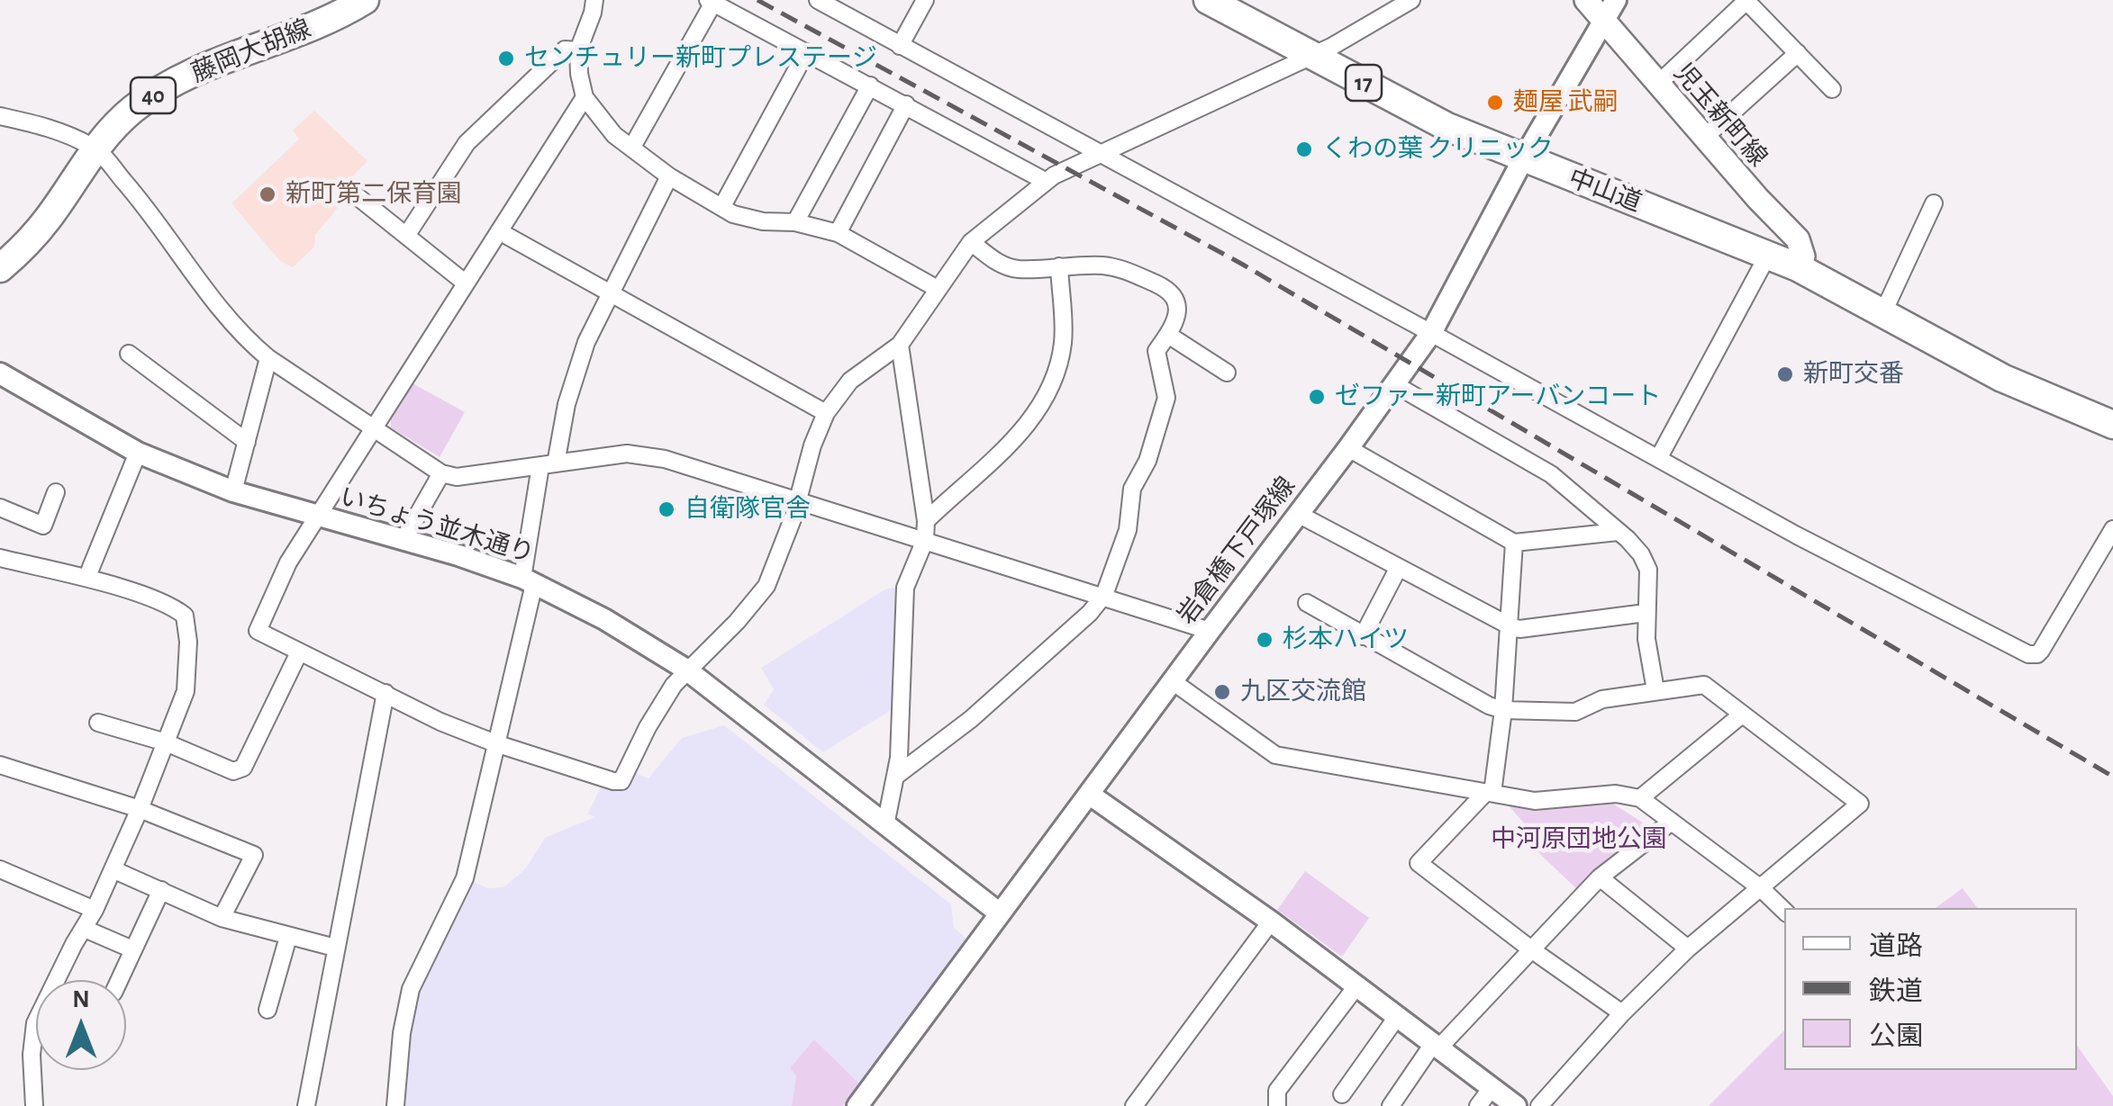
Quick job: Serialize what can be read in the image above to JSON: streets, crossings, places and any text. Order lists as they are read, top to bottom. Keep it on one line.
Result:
{"streets":{"main road":["藤岡大胡線","17","40","児玉新町線","中山道"],"street":["いちょう並木通り","岩倉橋下戸塚線"]},"crossings":[["児玉新町線","中山道"],["児玉新町線","岩倉橋下戸塚線"],["中山道","岩倉橋下戸塚線"],["いちょう並木通り","岩倉橋下戸塚線"]],"parks":["中河原団地公園"],"places":["センチュリー新町プレステージ","麺屋 武嗣","くわの葉 クリニック","新町第二保育園","新町交番","ゼファー新町アーバンコート","自衛隊官舎","杉本ハイツ","九区交流館"],"legend":["道路","鉄道","公園"],"north":"top"}
